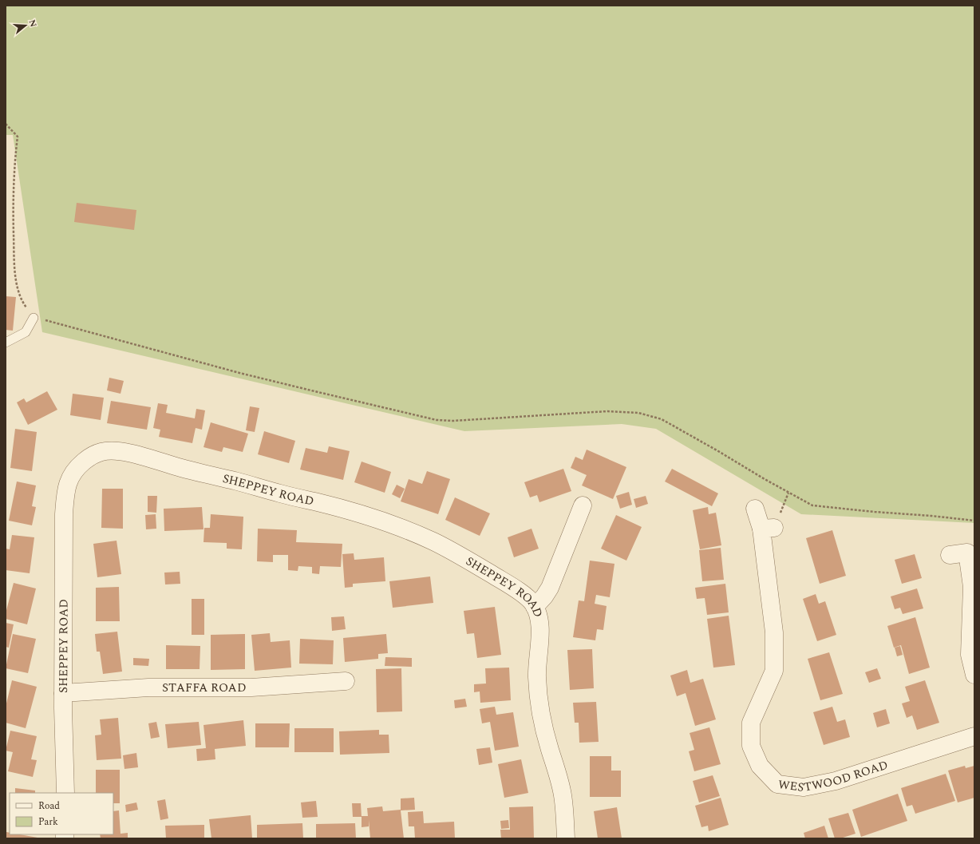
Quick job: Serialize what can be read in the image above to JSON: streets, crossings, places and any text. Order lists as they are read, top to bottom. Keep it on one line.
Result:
{"streets":{"street":["SHEPPEY ROAD","STAFFA ROAD","WESTWOOD ROAD"]},"crossings":[["SHEPPEY ROAD","STAFFA ROAD"]],"legend":["Road","Park"],"north":"right"}
